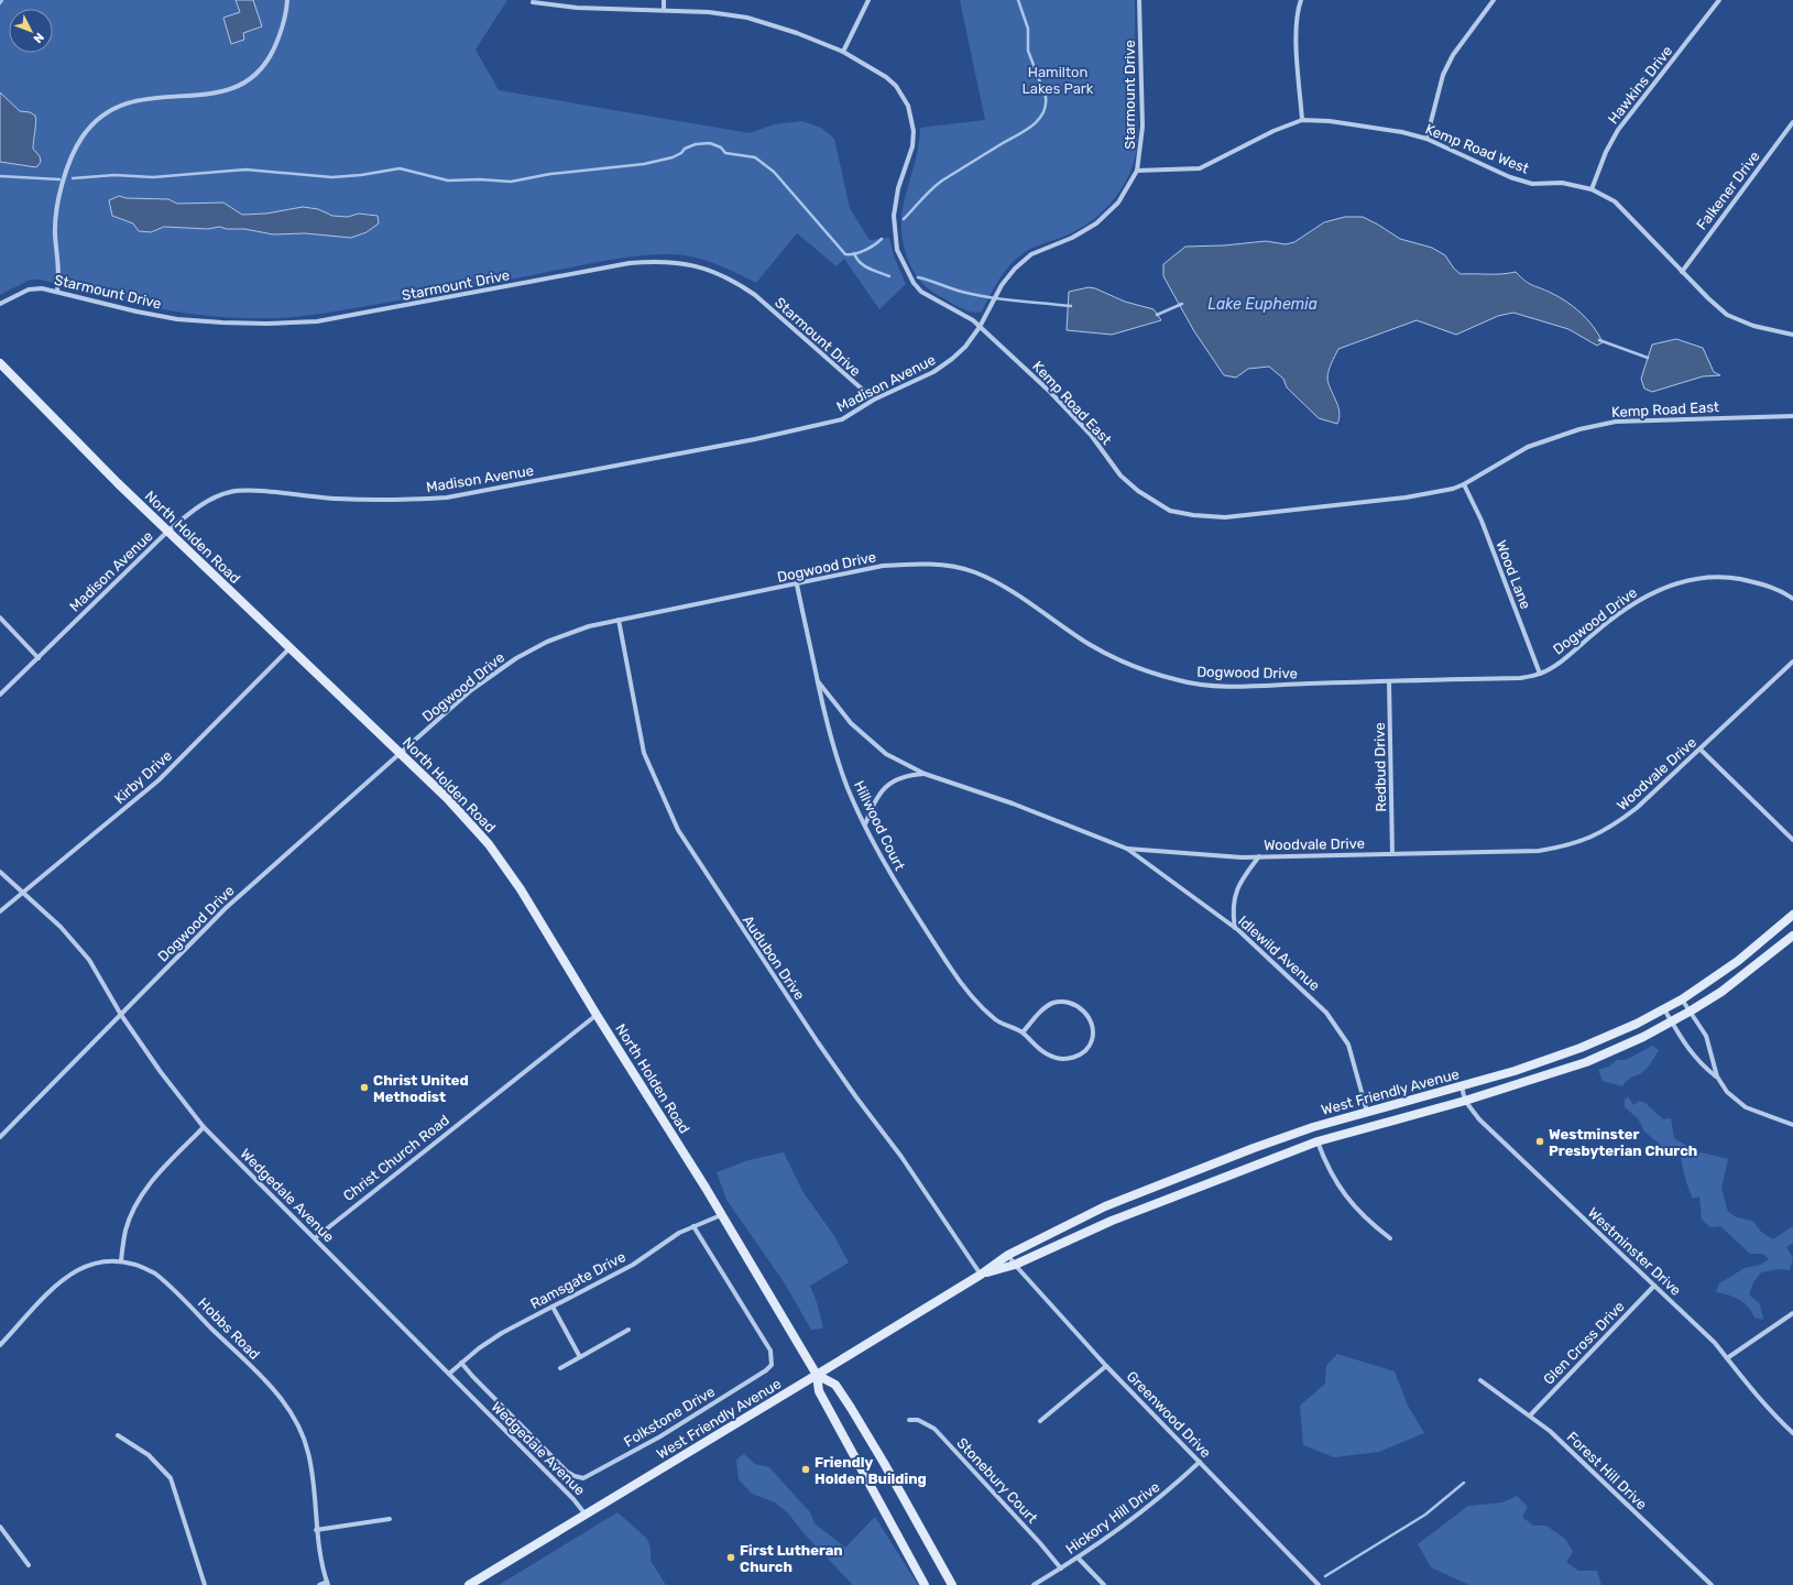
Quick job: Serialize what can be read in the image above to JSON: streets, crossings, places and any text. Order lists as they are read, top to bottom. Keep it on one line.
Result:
{"streets":{"main road":["North Holden Road","West Friendly Avenue"],"street":["Hawkins Drive","Starmount Drive","Kemp Road West","Falkener Drive","Madison Avenue","Kemp Road East","Dogwood Drive","Wood Lane","Redbud Drive","Woodvale Drive","Kirby Drive","Hillwood Court","Idlewild Avenue","Audubon Drive","Christ Church Road","Wedgedale Avenue","Westminster Drive","Ramsgate Drive","Hobbs Road","Glen Cross Drive","Greenwood Drive","Folkstone Drive","Forest Hill Drive","Stonebury Court","Hickory Hill Drive"]},"crossings":[["Hawkins Drive","Kemp Road West"],["Starmount Drive","Kemp Road West"],["Starmount Drive","Madison Avenue"],["Starmount Drive","Kemp Road East"],["Kemp Road West","Falkener Drive"],["Madison Avenue","Kemp Road East"],["Madison Avenue","North Holden Road"],["Kemp Road East","Wood Lane"],["North Holden Road","Dogwood Drive"],["North Holden Road","Kirby Drive"],["North Holden Road","West Friendly Avenue"],["North Holden Road","Christ Church Road"],["North Holden Road","Ramsgate Drive"],["Dogwood Drive","Wood Lane"],["Dogwood Drive","Redbud Drive"],["Dogwood Drive","Hillwood Court"],["Dogwood Drive","Audubon Drive"],["Dogwood Drive","Wedgedale Avenue"],["Redbud Drive","Woodvale Drive"],["Woodvale Drive","Hillwood Court"],["Woodvale Drive","Idlewild Avenue"],["Kirby Drive","Wedgedale Avenue"],["Idlewild Avenue","West Friendly Avenue"],["Audubon Drive","West Friendly Avenue"],["West Friendly Avenue","Wedgedale Avenue"],["West Friendly Avenue","Westminster Drive"],["West Friendly Avenue","Greenwood Drive"],["Christ Church Road","Wedgedale Avenue"],["Wedgedale Avenue","Ramsgate Drive"],["Westminster Drive","Glen Cross Drive"],["Ramsgate Drive","Folkstone Drive"],["Glen Cross Drive","Forest Hill Drive"],["Greenwood Drive","Hickory Hill Drive"],["Stonebury Court","Hickory Hill Drive"]],"water":["Lake Euphemia"],"parks":["Hamilton Lakes Park"],"places":["Christ United Methodist","Westminster Presbyterian Church","Friendly Holden Building","First Lutheran Church"],"north":"bottom right"}
